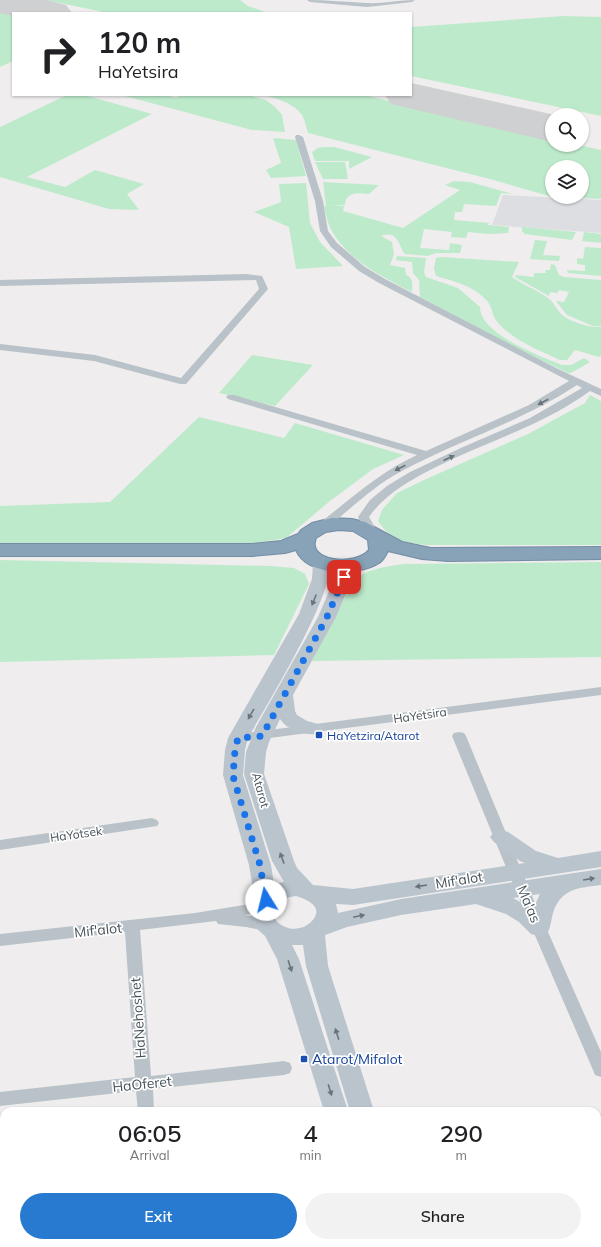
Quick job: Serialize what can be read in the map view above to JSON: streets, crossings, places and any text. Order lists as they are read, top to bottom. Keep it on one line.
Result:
{"streets":{"street":["HaYetsira","Atarot","HaYotsek","Mif'alot","Ma'as","HaNehoshet","HaOferet"]},"crossings":[["HaYetsira","Atarot"],["Atarot","Mif'alot"],["Mif'alot","Ma'as"],["Mif'alot","HaNehoshet"],["HaNehoshet","HaOferet"]],"places":{"transit":["HaYetzira/Atarot","Atarot/Mifalot"]},"page":{"turn":["120 m","HaYetsira"],"eta":["06:05","Arrival","4","min","290","m"],"buttons":["Exit","Share"]}}
